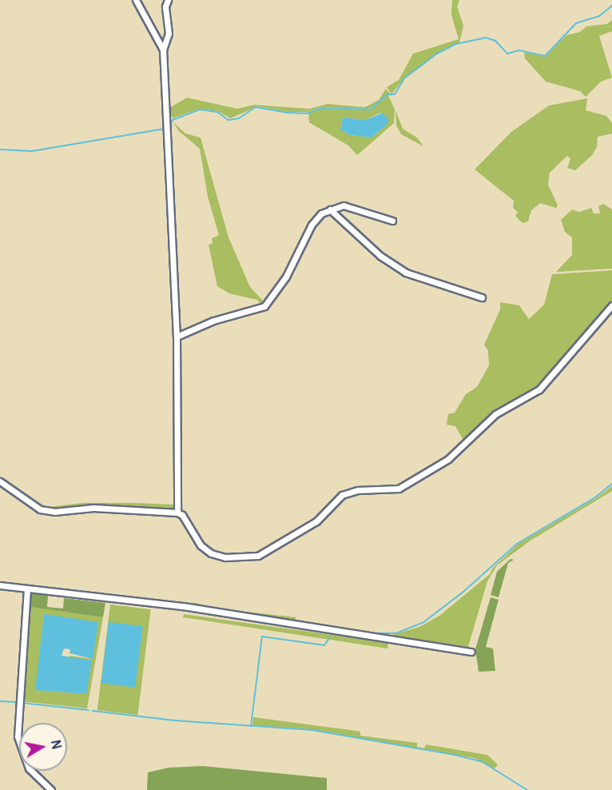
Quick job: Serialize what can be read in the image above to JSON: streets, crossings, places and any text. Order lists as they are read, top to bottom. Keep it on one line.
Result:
{"north":"right"}
